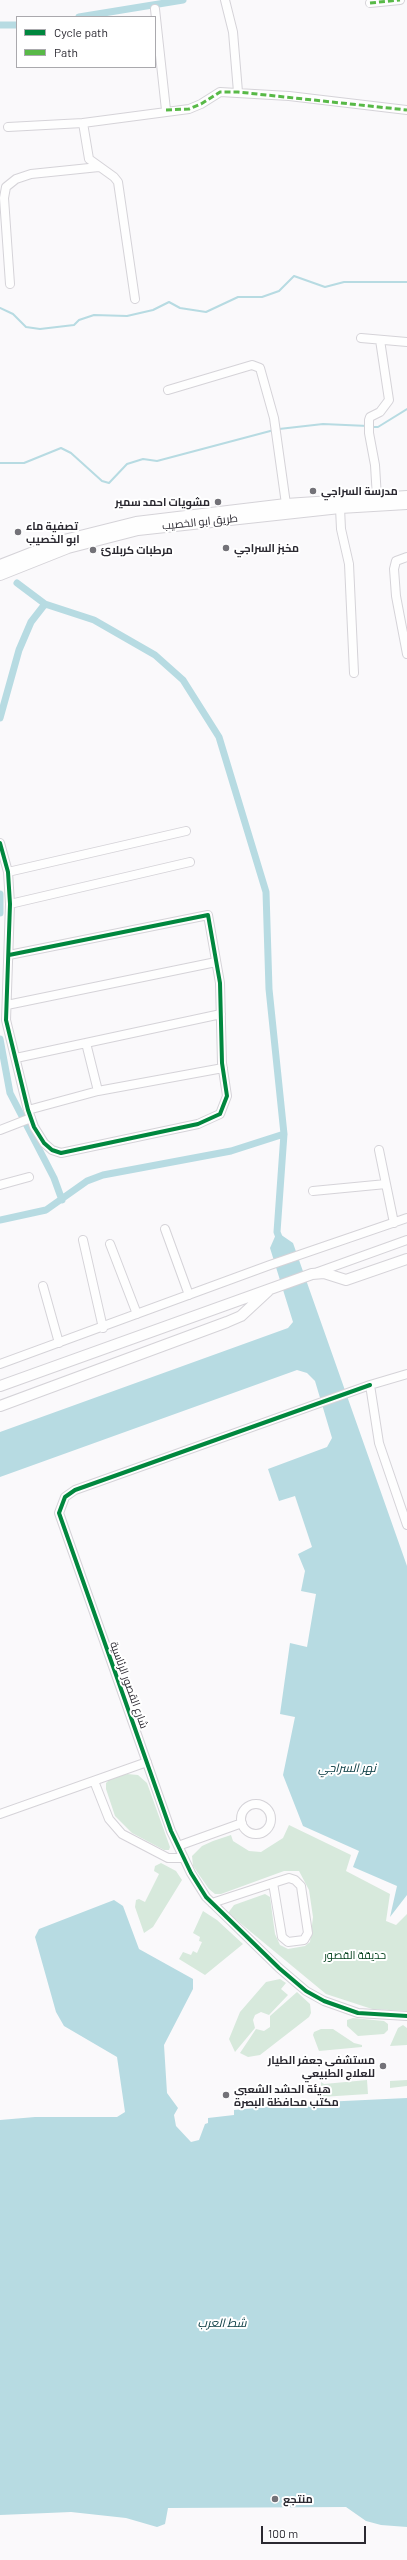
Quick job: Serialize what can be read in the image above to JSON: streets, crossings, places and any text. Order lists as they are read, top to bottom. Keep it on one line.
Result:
{"streets":{"main road":["طريق ابو الخصيب"],"street":["شارع القصور الرئاسية"]},"water":["نهر السراجي","شط العرب"],"parks":["حديقة القصور"],"places":["مدرسة السراجي","مشويات احمد سمير","تصفية ماء ابو الخصيب","مخبز السراجي","مرطبات كربلائ","مستشفى جعفر الطيار للعلاج الطبيعي","هيئة الحشد الشعبي مكتب محافظة البصرة","منتجع"],"legend":["Cycle path","Path"],"scale_bar":"100 m"}
